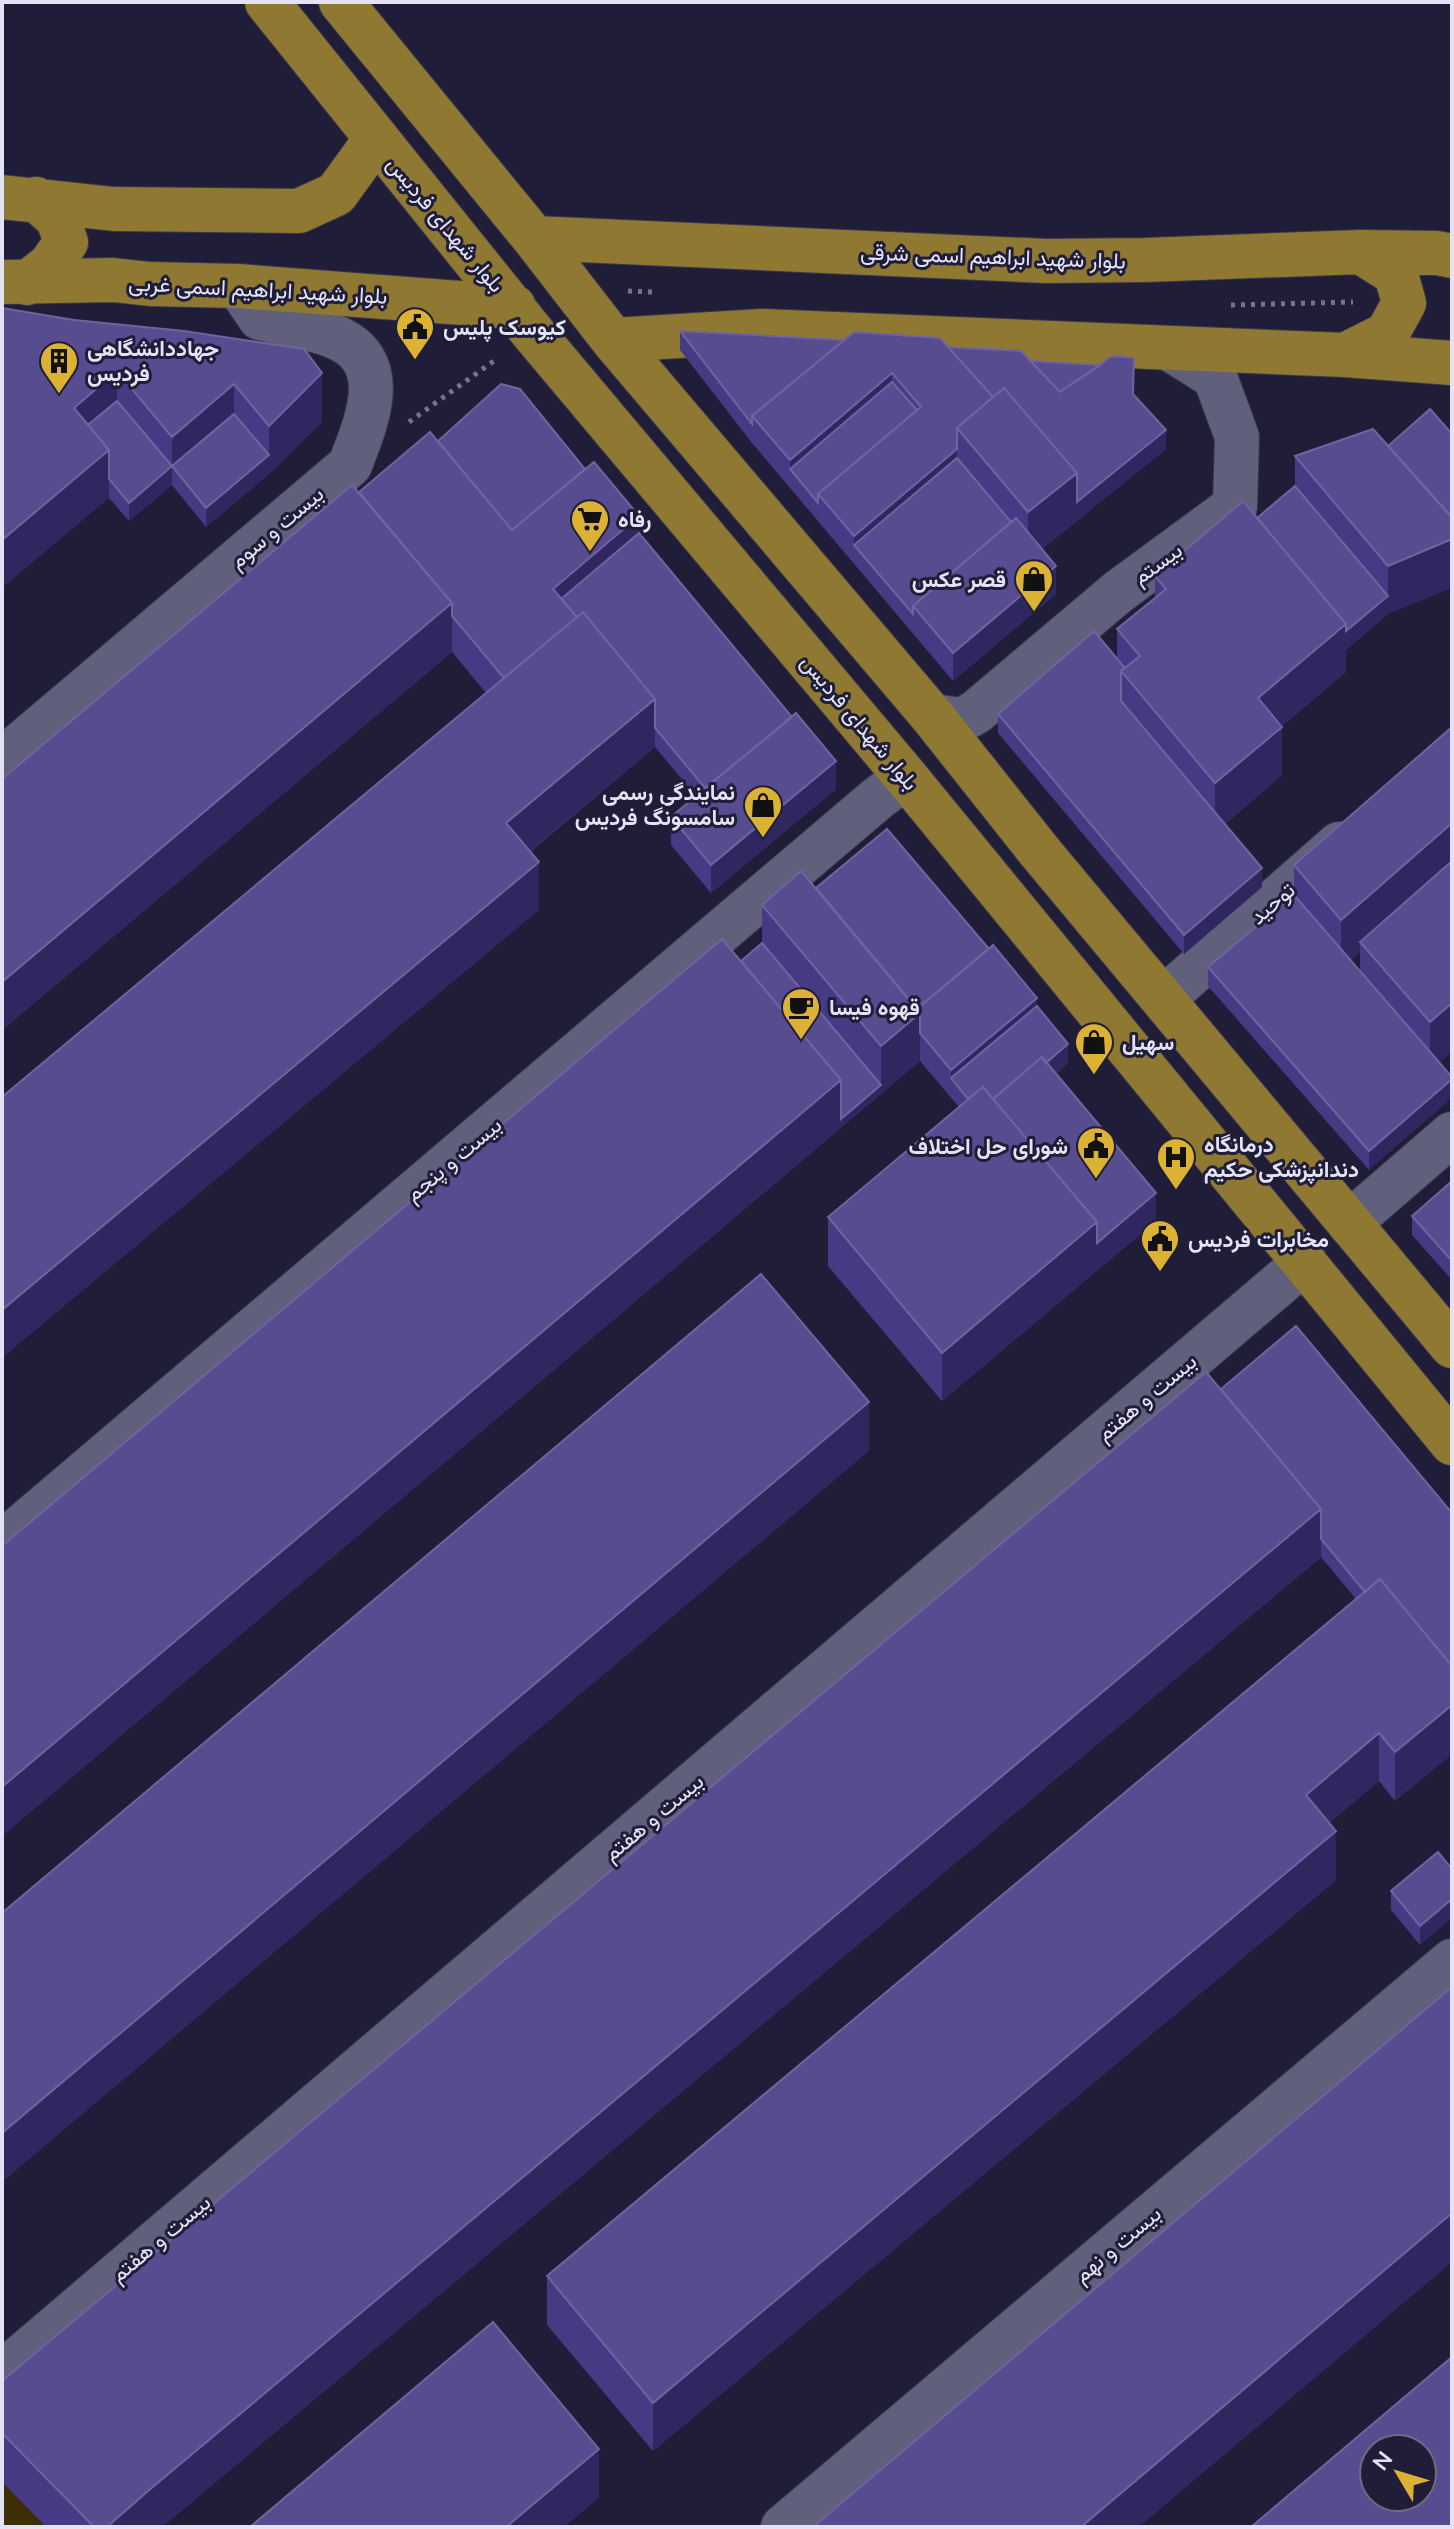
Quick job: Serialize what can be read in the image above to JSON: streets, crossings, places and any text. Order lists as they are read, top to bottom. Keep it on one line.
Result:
{"streets":{"main road":["بلوار شهدای فردیس","بلوار شهید ابراهیم اسمی شرقی","بلوار شهید ابراهیم اسمی غربی"],"street":["بیست و سوم","بیستم","توحید","بیست و پنجم","بیست و هفتم","بیست و نهم"]},"crossings":[["بلوار شهدای فردیس","بلوار شهید ابراهیم اسمی غربی"],["بلوار شهدای فردیس","بیست و پنجم"],["بلوار شهدای فردیس","بیست و هفتم"],["بلوار شهید ابراهیم اسمی غربی","بیست و سوم"]],"places":{"public building":["کیوسک پلیس","شورای حل اختلاف","مخابرات فردیس"],"building":["جهاددانشگاهی فردیس"],"supermarket":["رفاه"],"shop":["قصر عکس","نمایندگی رسمی سامسونگ فردیس","سهیل"],"cafe":["قهوه فیسا"],"hospital":["درمانگاه دندانپزشکی حکیم"]},"north":"top left"}
